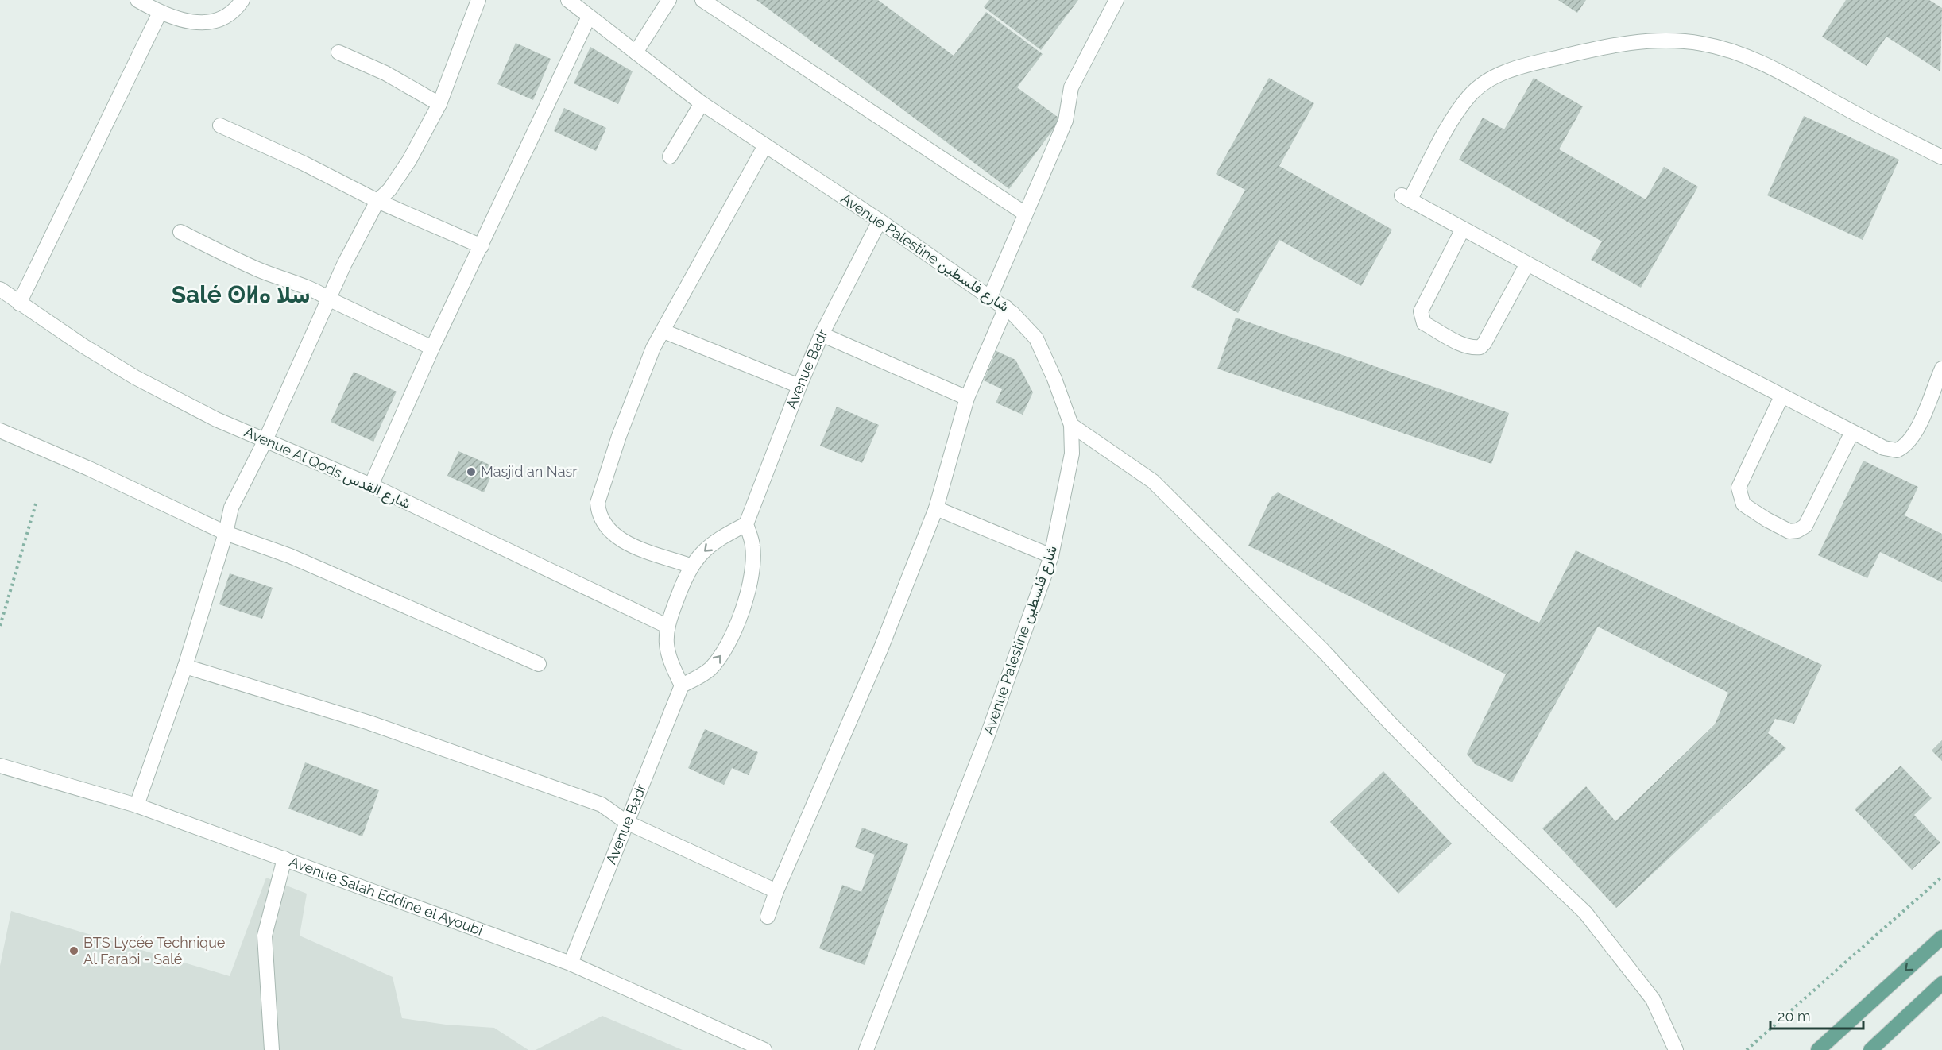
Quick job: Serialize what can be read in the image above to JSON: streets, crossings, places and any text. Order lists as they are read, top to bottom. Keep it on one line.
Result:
{"streets":{"street":["Avenue Palestine شارع فلسطين","Avenue Badr","Avenue Al Qods شارع القدس","Avenue Salah Eddine el Ayoubi"]},"crossings":[["Avenue Palestine شارع فلسطين","Avenue Badr"],["Avenue Badr","Avenue Salah Eddine el Ayoubi"]],"districts":["Salé ⵙⵍⴰ سلا"],"places":["Masjid an Nasr","BTS Lycée Technique Al Farabi - Salé"],"scale_bar":"20 m"}
